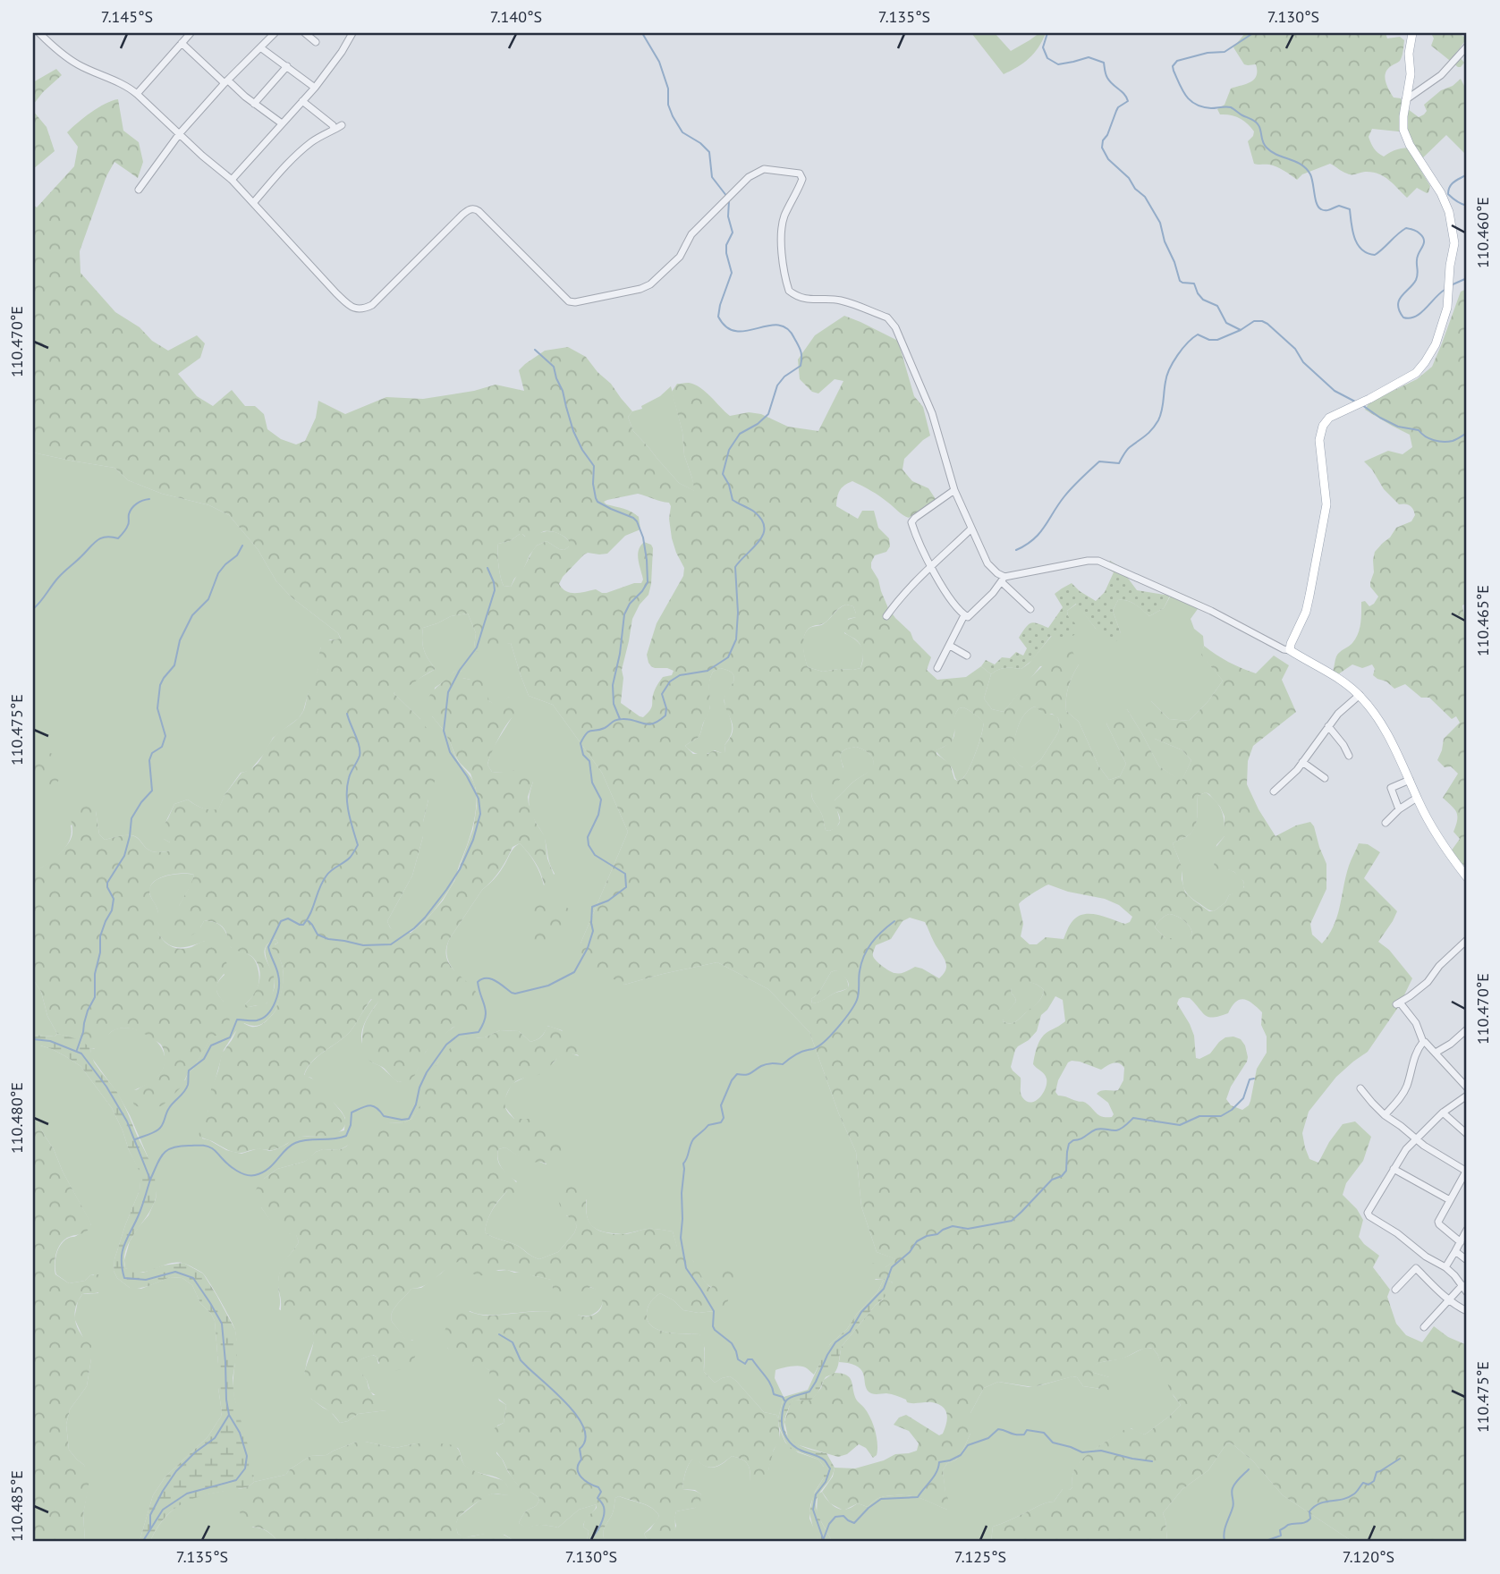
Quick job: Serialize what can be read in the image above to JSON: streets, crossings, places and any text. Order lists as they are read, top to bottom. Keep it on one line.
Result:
{"coordinates":["7.145°S","7.140°S","7.135°S","7.130°S","110.460°E","110.470°E","110.465°E","110.475°E","110.480°E","110.485°E","7.125°S","7.120°S"]}
